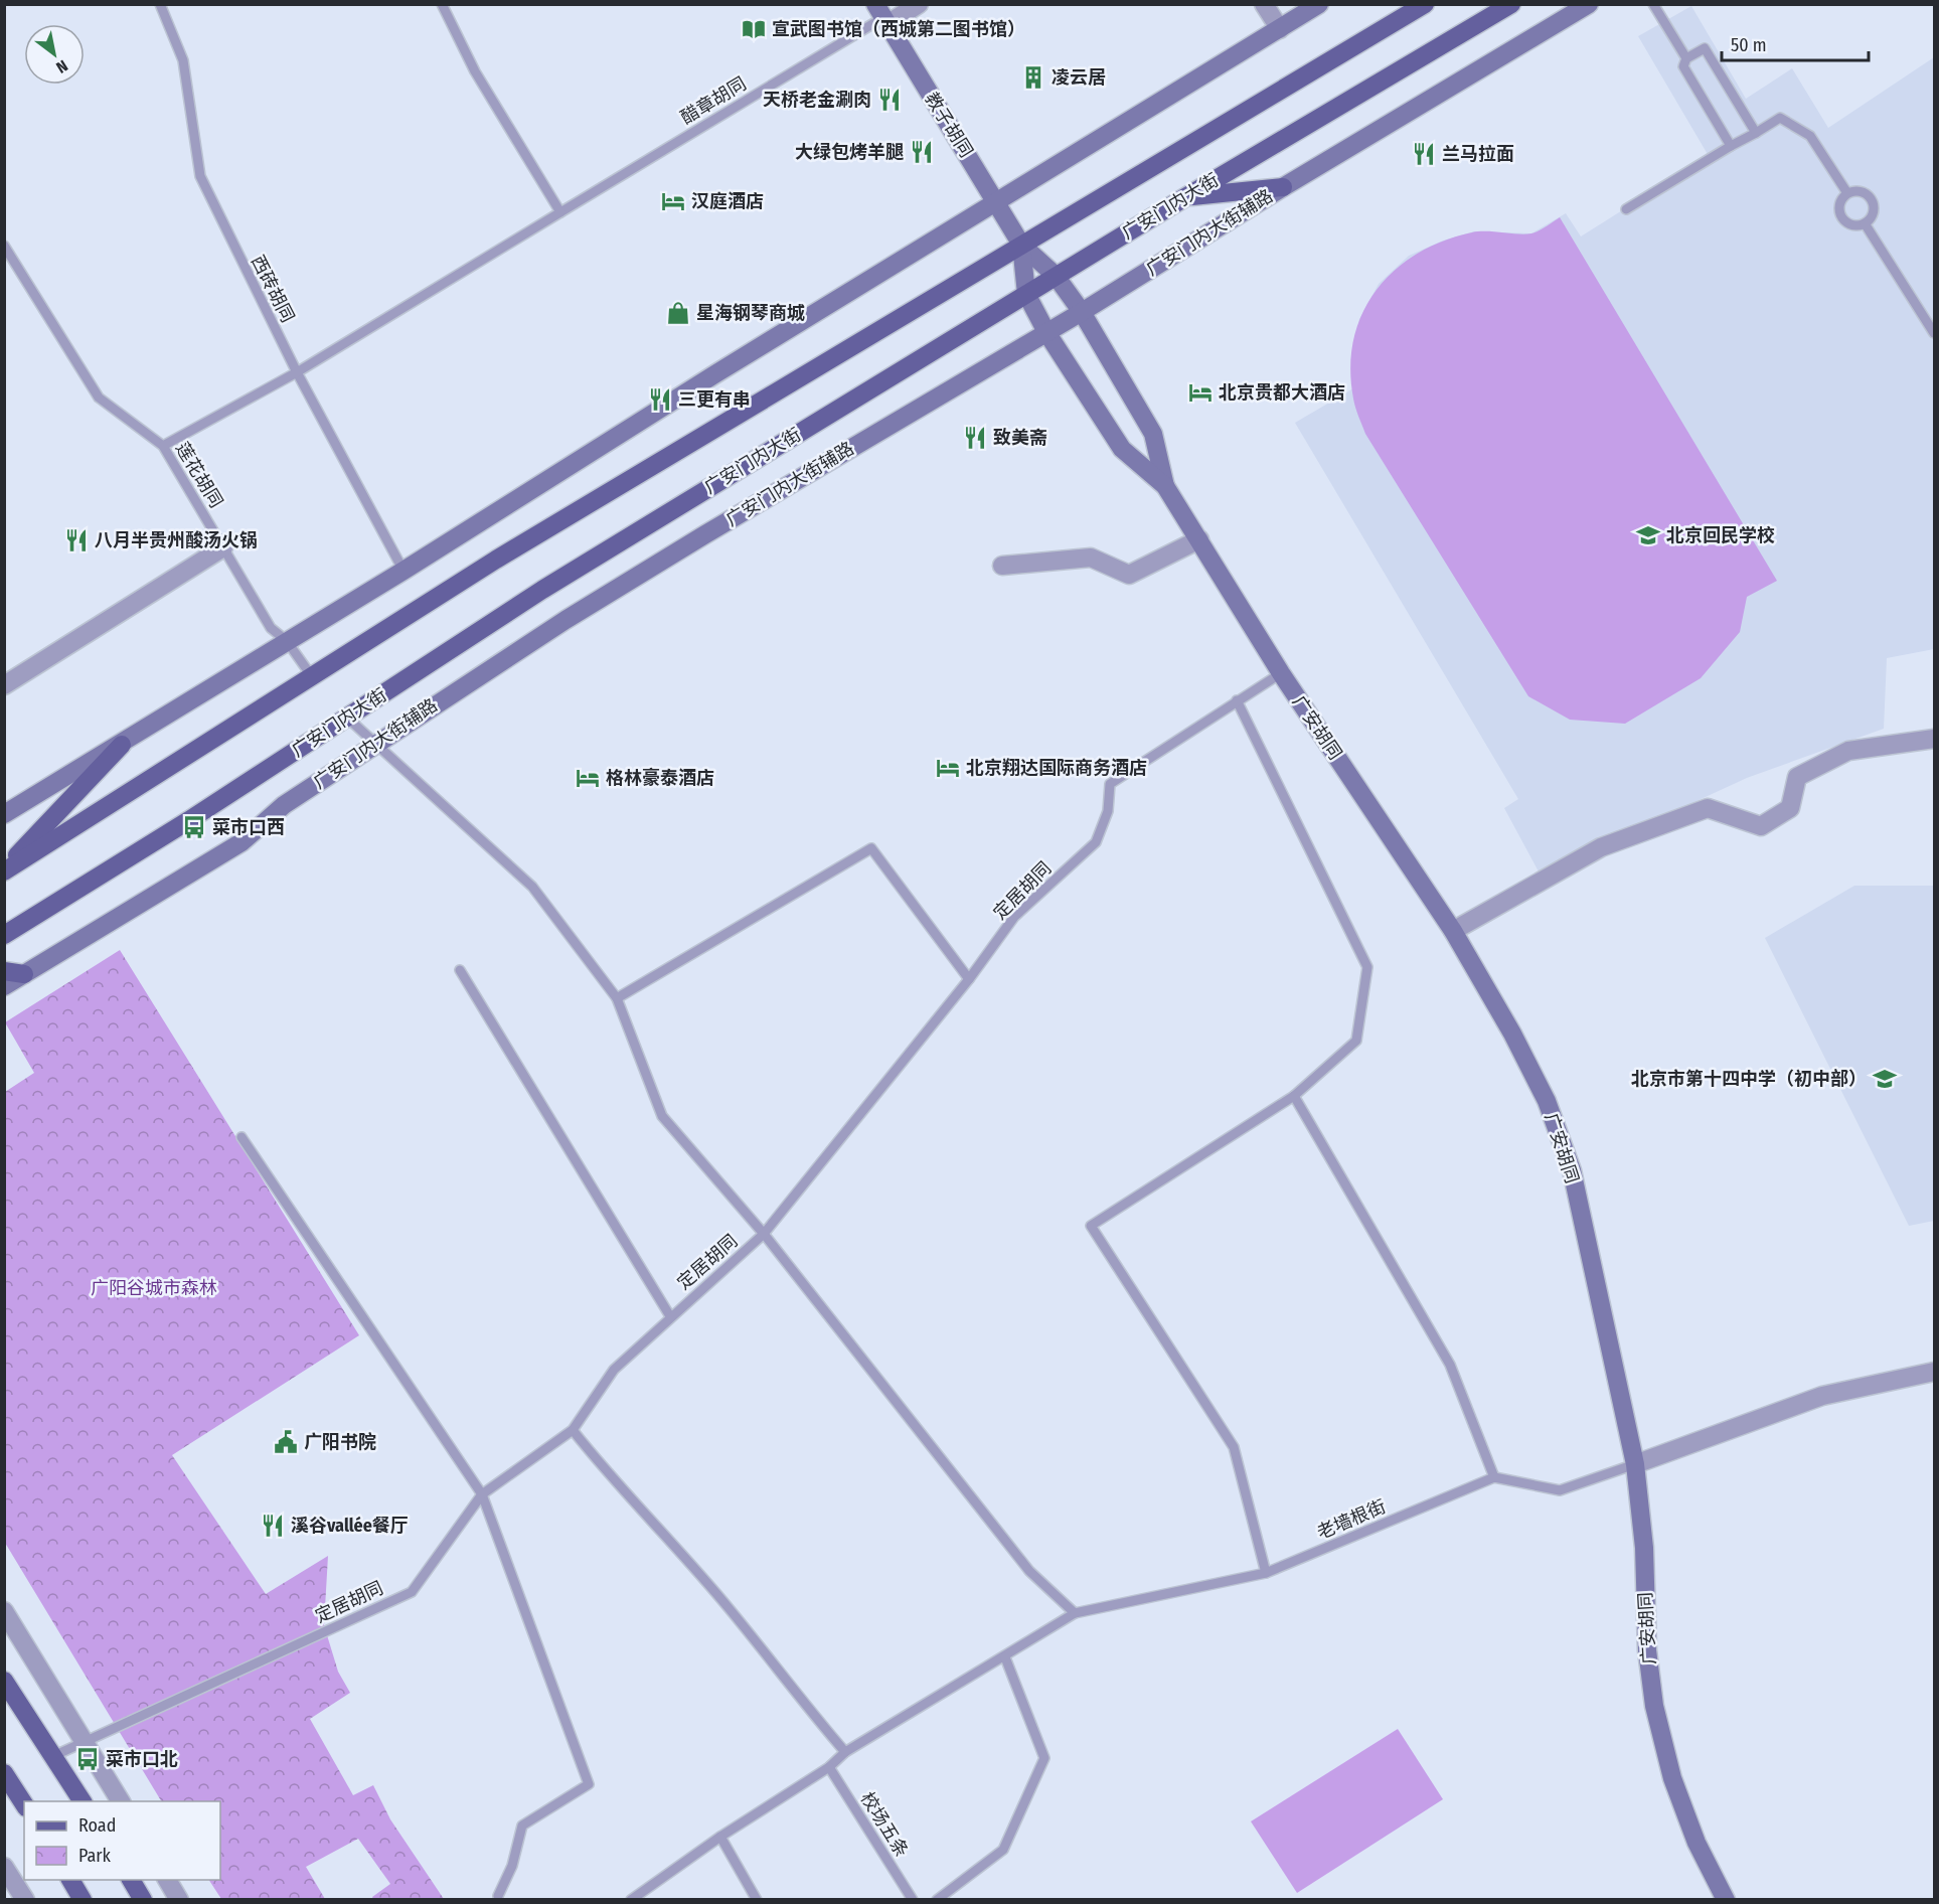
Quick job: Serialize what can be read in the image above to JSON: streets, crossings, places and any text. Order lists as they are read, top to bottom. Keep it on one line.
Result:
{"streets":{"main road":["广安门内大街"],"street":["教子胡同","广安门内大街辅路","广安胡同"],"lane":["醋章胡同","西砖胡同","莲花胡同","定居胡同","老墙根街","校场五条"]},"crossings":[["醋章胡同","教子胡同"],["醋章胡同","西砖胡同"],["醋章胡同","莲花胡同"],["教子胡同","广安胡同"],["广安门内大街","广安胡同"],["广安门内大街辅路","广安胡同"],["广安胡同","定居胡同"]],"parks":["广阳谷城市森林"],"places":{"library":["宣武图书馆（西城第二图书馆）"],"building":["凌云居"],"restaurant":["天桥老金涮肉","大绿包烤羊腿","兰马拉面","三更有串","致美斋","八月半贵州酸汤火锅","溪谷vallée餐厅"],"hotel":["汉庭酒店","北京贵都大酒店","北京翔达国际商务酒店","格林豪泰酒店"],"shop":["星海钢琴商城"],"school or university":["北京回民学校","北京市第十四中学（初中部）"],"bus stop":["菜市口西","菜市口北"],"public building":["广阳书院"]},"legend":["Road","Park"],"scale_bar":"50 m","north":"bottom right"}
